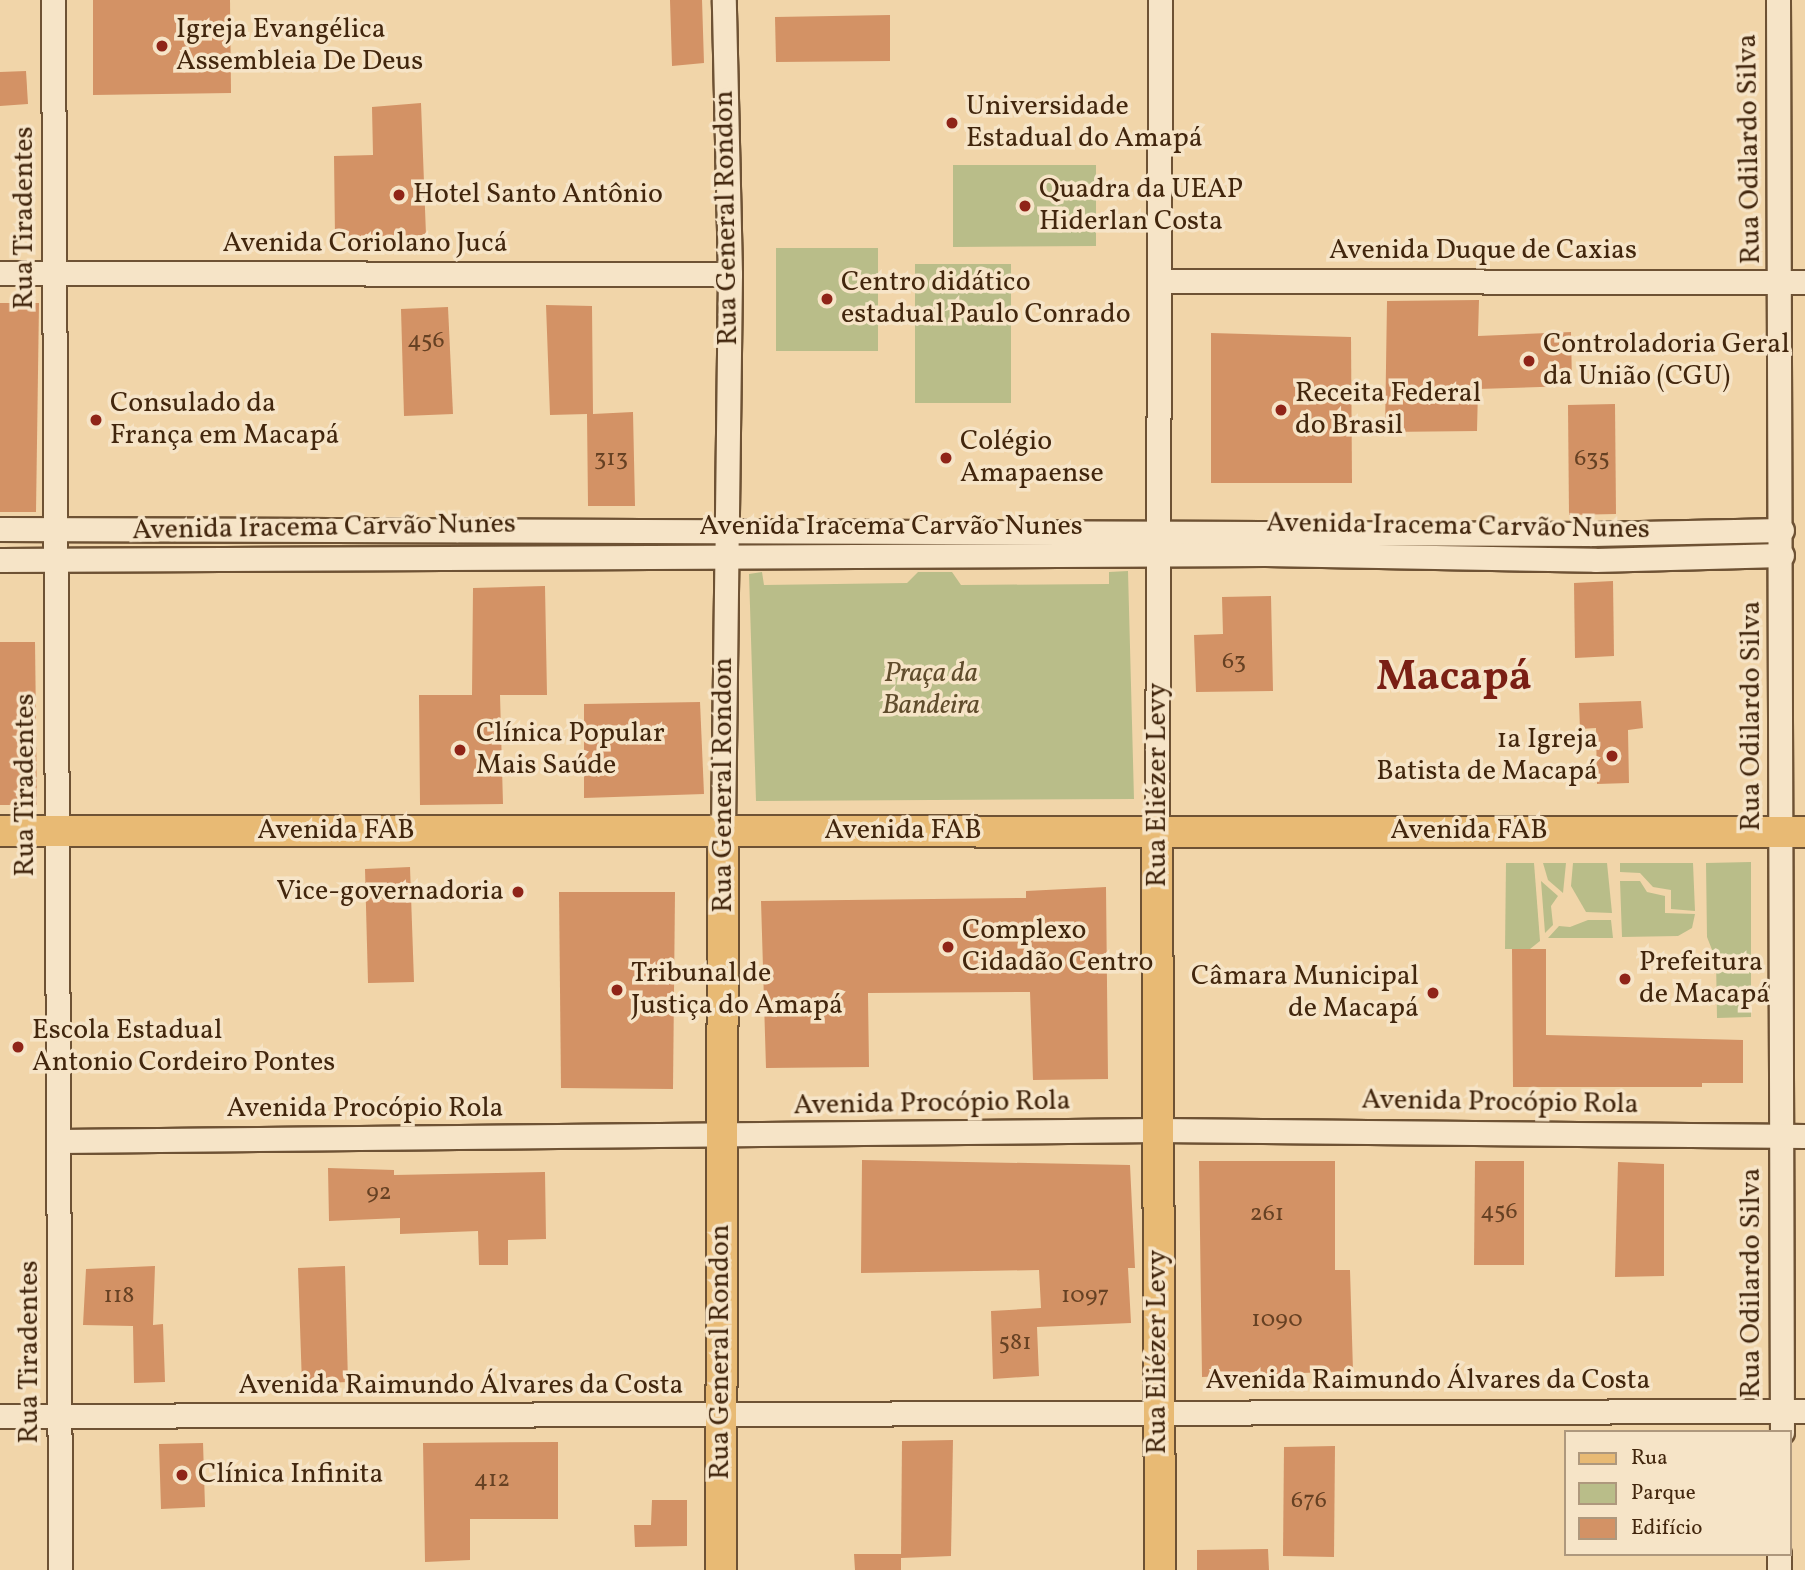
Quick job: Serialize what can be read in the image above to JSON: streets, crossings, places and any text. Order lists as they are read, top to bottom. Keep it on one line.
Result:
{"streets":{"main road":["Rua General Rondon","Rua Eliézer Levy","Avenida FAB"],"street":["Rua Odilardo Silva","Rua Tiradentes","Avenida Coriolano Jucá","Avenida Duque de Caxias","Avenida Iracema Carvão Nunes","Avenida Procópio Rola","Avenida Raimundo Álvares da Costa"]},"crossings":[["Rua Odilardo Silva","Avenida Duque de Caxias"],["Rua Odilardo Silva","Avenida Iracema Carvão Nunes"],["Rua Odilardo Silva","Avenida FAB"],["Rua Odilardo Silva","Avenida Procópio Rola"],["Rua Odilardo Silva","Avenida Raimundo Álvares da Costa"],["Rua Tiradentes","Avenida Coriolano Jucá"],["Rua Tiradentes","Avenida Iracema Carvão Nunes"],["Rua Tiradentes","Avenida FAB"],["Rua Tiradentes","Avenida Procópio Rola"],["Rua Tiradentes","Avenida Raimundo Álvares da Costa"],["Rua General Rondon","Avenida Coriolano Jucá"],["Rua General Rondon","Avenida Iracema Carvão Nunes"],["Rua General Rondon","Avenida FAB"],["Rua General Rondon","Avenida Procópio Rola"],["Rua General Rondon","Avenida Raimundo Álvares da Costa"],["Avenida Duque de Caxias","Rua Eliézer Levy"],["Avenida Iracema Carvão Nunes","Rua Eliézer Levy"],["Rua Eliézer Levy","Avenida FAB"],["Rua Eliézer Levy","Avenida Procópio Rola"],["Rua Eliézer Levy","Avenida Raimundo Álvares da Costa"]],"districts":["Macapá"],"parks":["Praça da Bandeira"],"places":["Igreja Evangélica Assembleia De Deus","Universidade Estadual do Amapá","Hotel Santo Antônio","Quadra da UEAP Hiderlan Costa","Centro didático estadual Paulo Conrado","Controladoria Geral da União (CGU)","Receita Federal do Brasil","Consulado da França em Macapá","Colégio Amapaense","Clínica Popular Mais Saúde","1a Igreja Batista de Macapá","Vice-governadoria","Complexo Cidadão Centro","Prefeitura de Macapá","Tribunal de Justiça do Amapá","Câmara Municipal de Macapá","Escola Estadual Antonio Cordeiro Pontes","Clínica Infinita"],"house_numbers":["456","313","635","63","92","456","261","118","1097","1090","581","412","676"],"legend":["Rua","Parque","Edifício"]}
